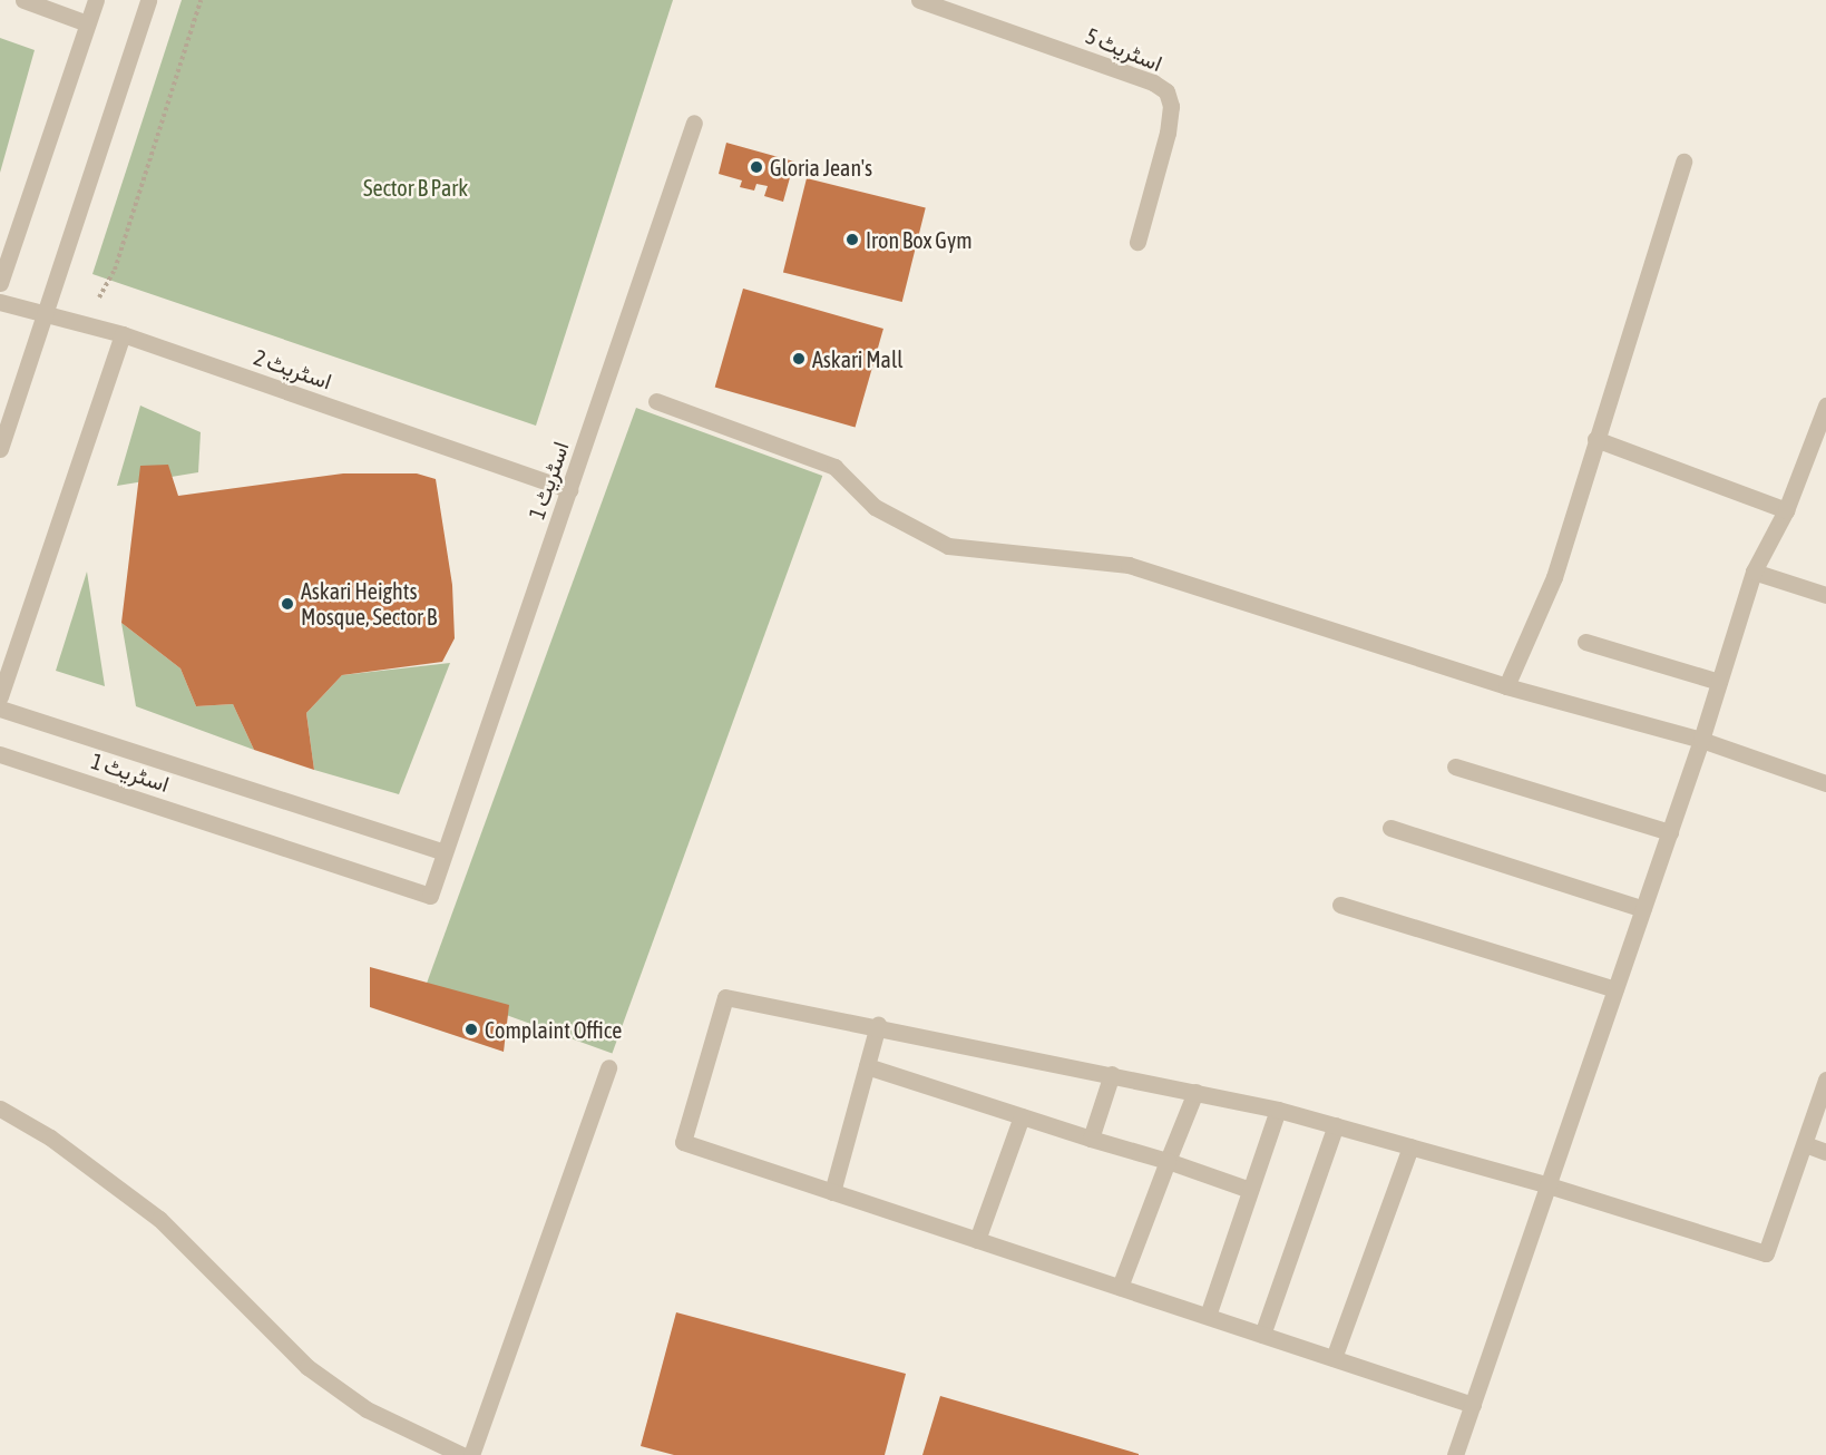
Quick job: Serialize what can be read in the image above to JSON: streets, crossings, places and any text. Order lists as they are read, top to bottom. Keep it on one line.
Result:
{"streets":{"street":["اسٹریٹ 5","اسٹریٹ 2","اسٹریٹ 1"]},"crossings":[["اسٹریٹ 2","اسٹریٹ 1"]],"parks":["Sector B Park"],"places":["Gloria Jean's","Iron Box Gym","Askari Mall","Askari Heights Mosque, Sector B","Complaint Office"]}
